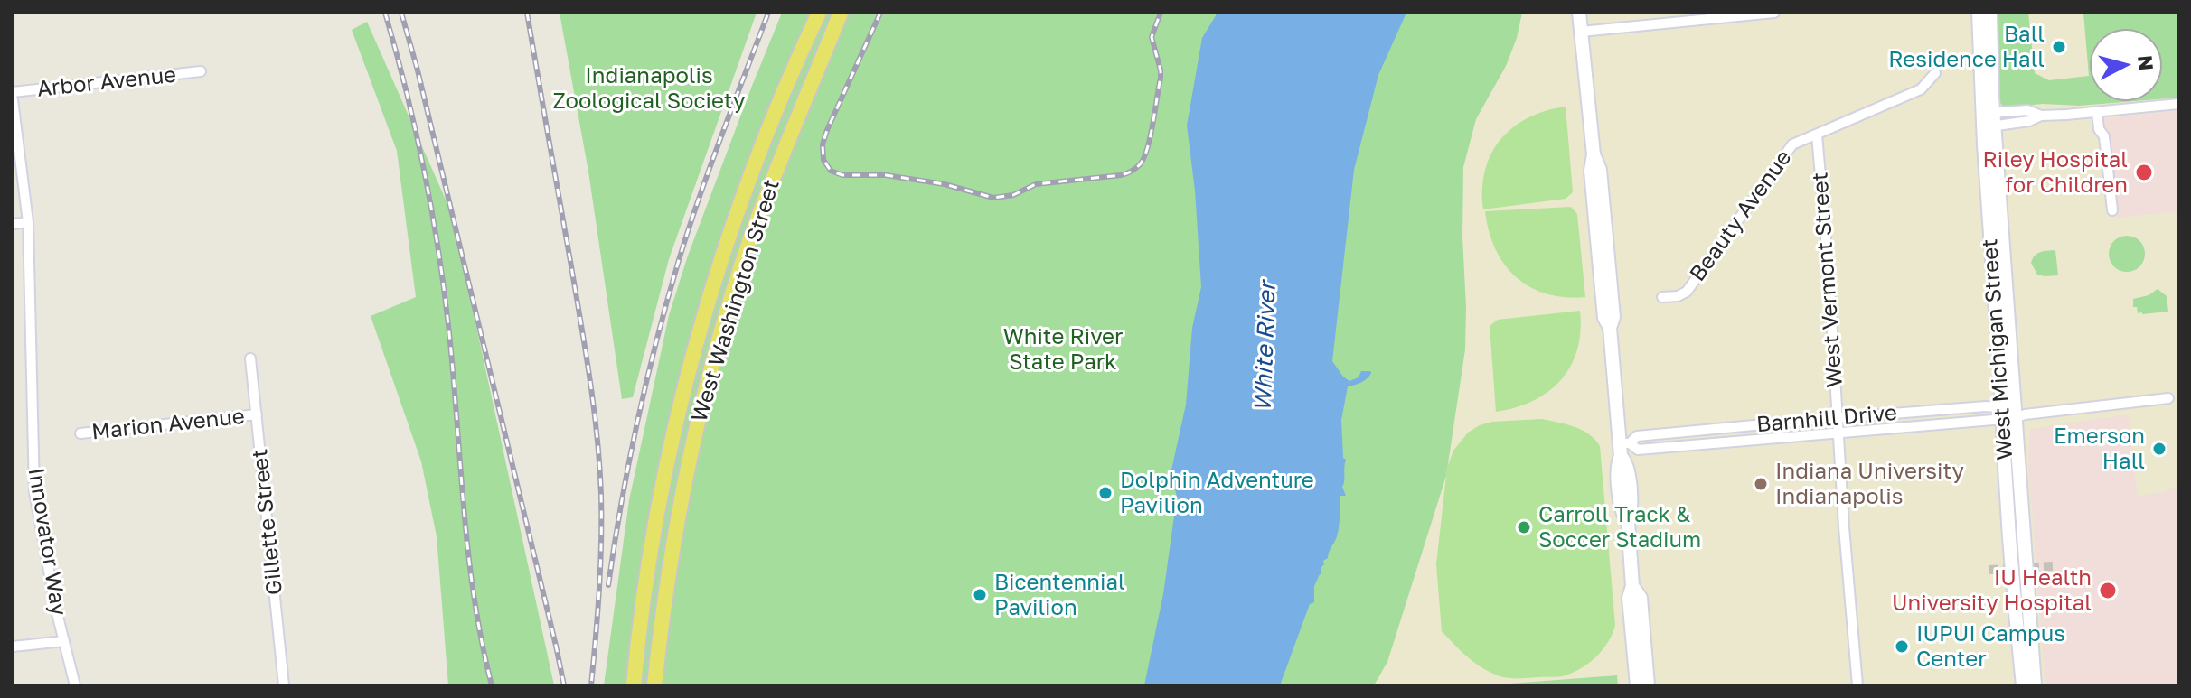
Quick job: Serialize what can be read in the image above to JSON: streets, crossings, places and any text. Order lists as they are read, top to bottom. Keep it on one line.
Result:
{"streets":{"main road":["West Washington Street","West Michigan Street"],"street":["Arbor Avenue","Beauty Avenue","West Vermont Street","Barnhill Drive","Marion Avenue","Gillette Street","Innovator Way"]},"crossings":[["Beauty Avenue","West Vermont Street"],["West Vermont Street","Barnhill Drive"],["West Michigan Street","Barnhill Drive"],["Marion Avenue","Gillette Street"]],"water":["White River"],"parks":["Indianapolis Zoological Society","White River State Park"],"places":["Ball Residence Hall","Riley Hospital for Children","Emerson Hall","Indiana University Indianapolis","Dolphin Adventure Pavilion","Carroll Track & Soccer Stadium","IU Health University Hospital","Bicentennial Pavilion","IUPUI Campus Center"],"north":"right"}
